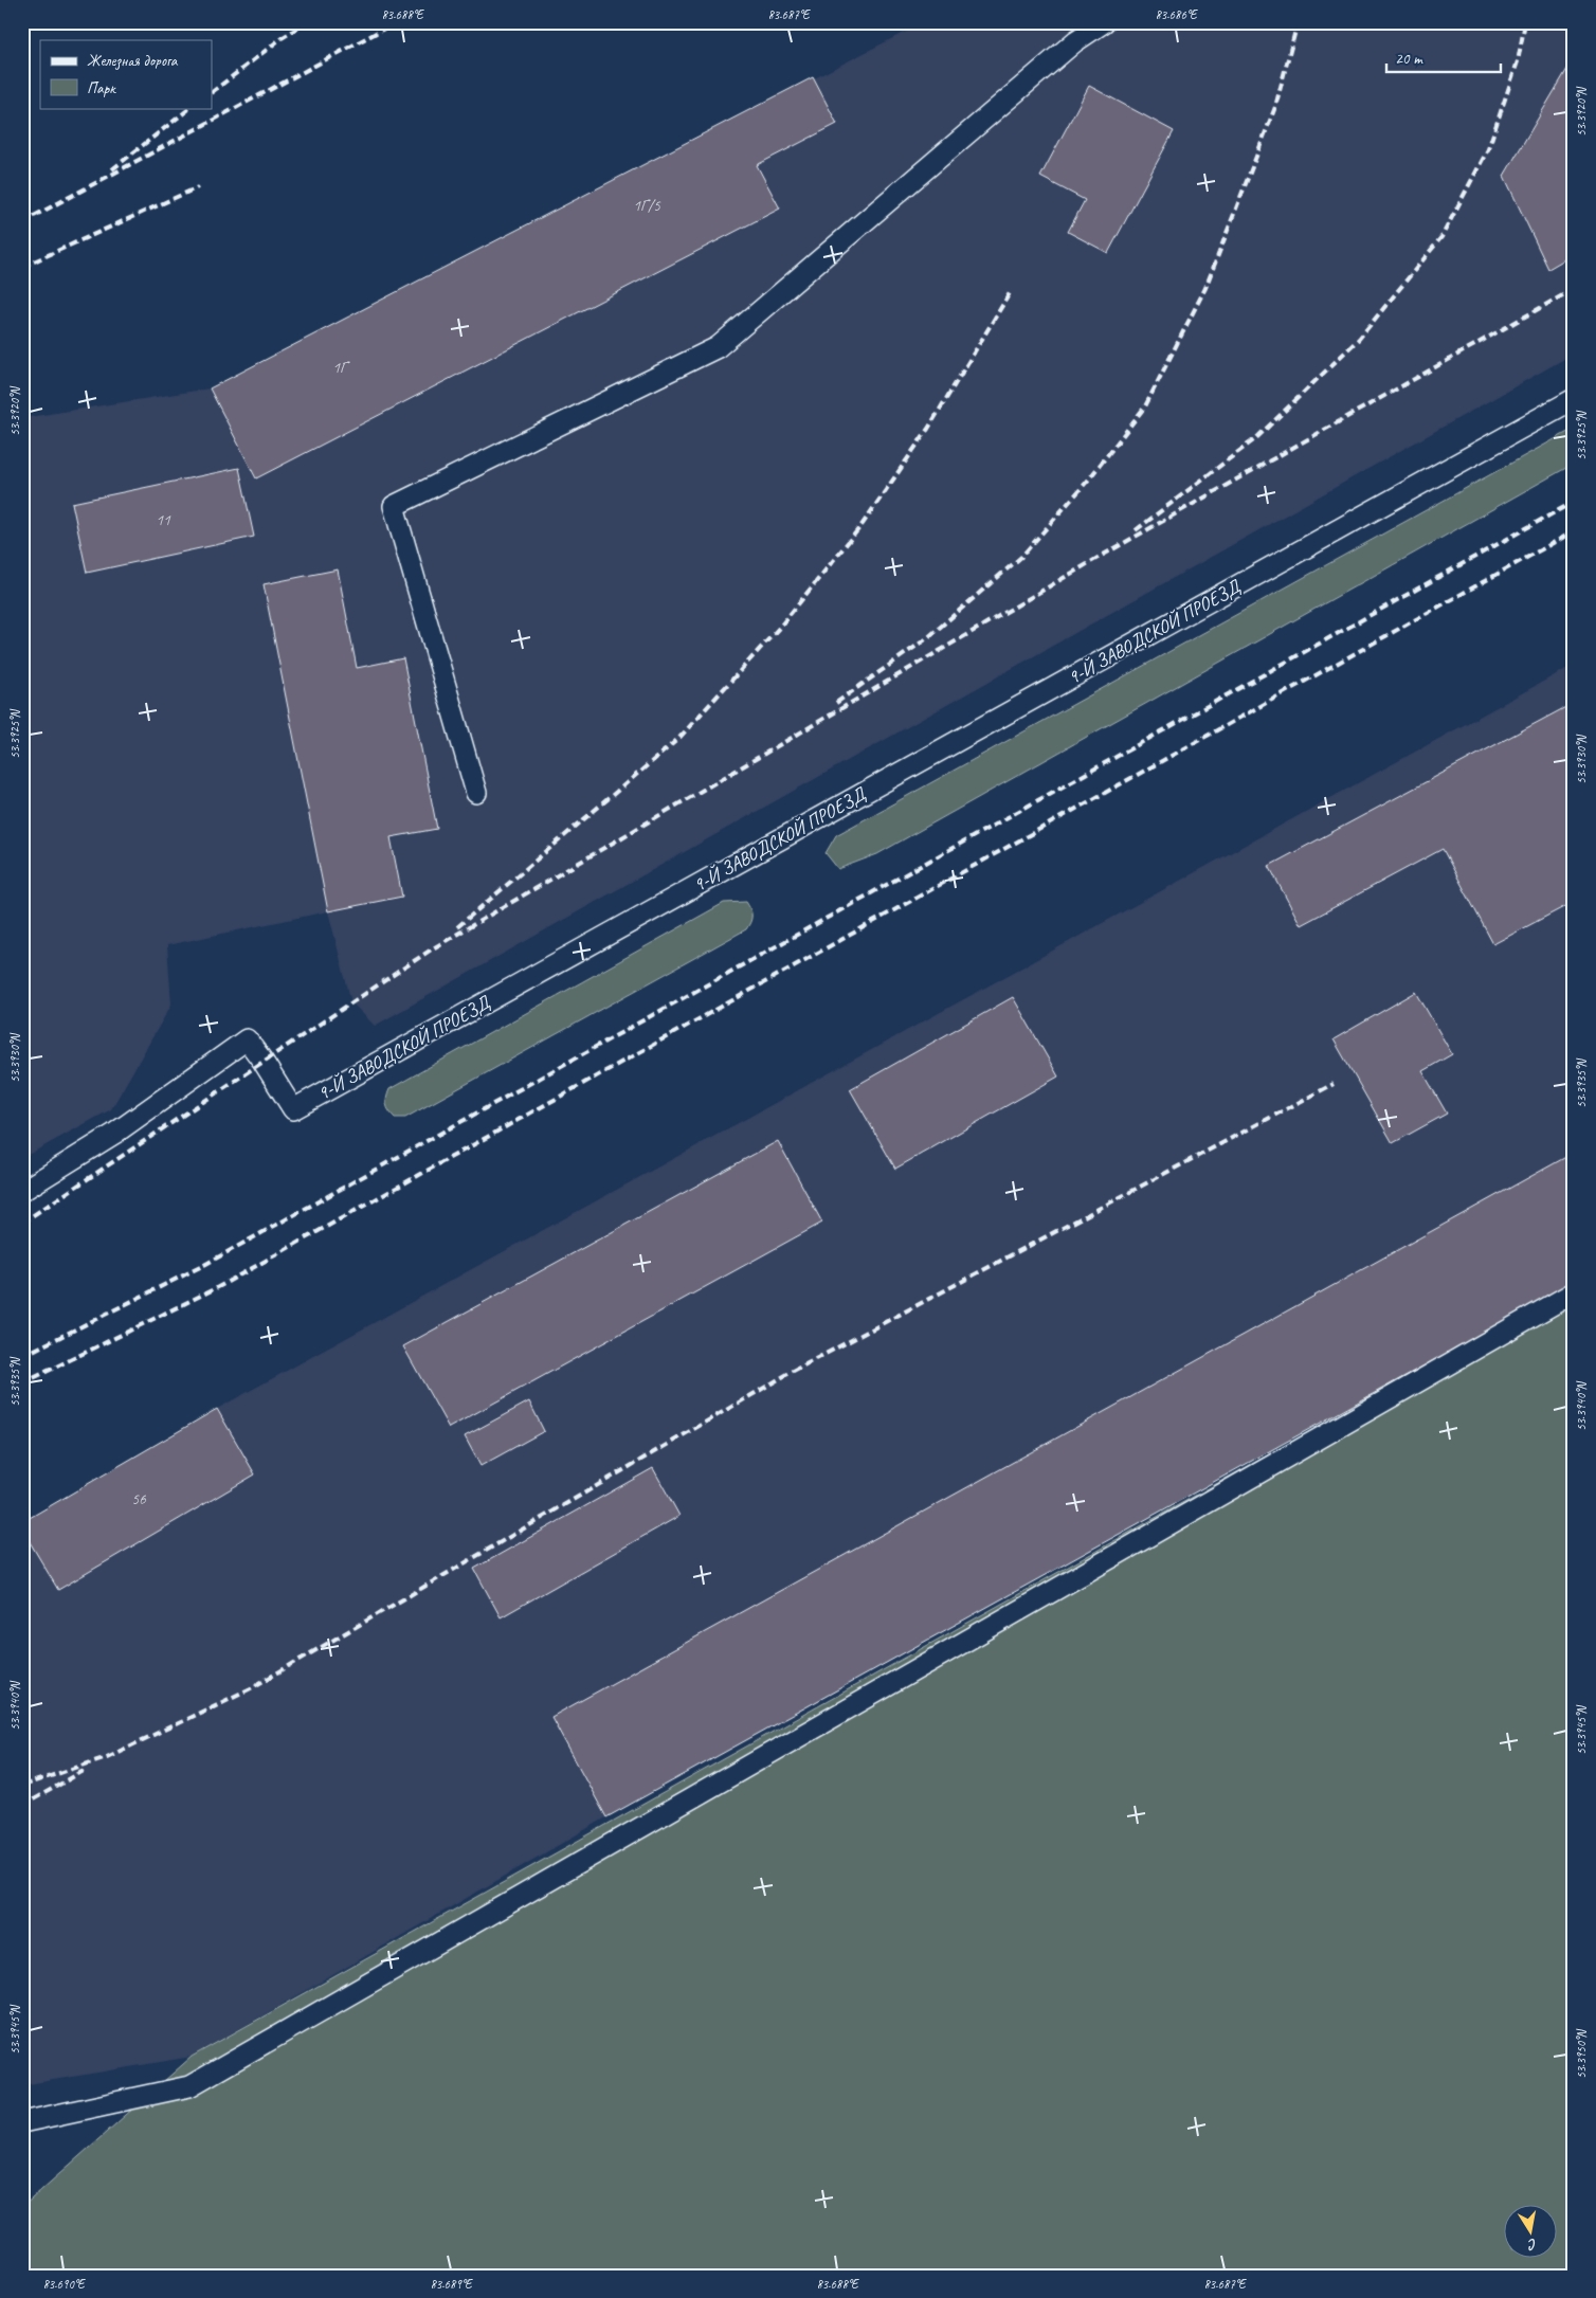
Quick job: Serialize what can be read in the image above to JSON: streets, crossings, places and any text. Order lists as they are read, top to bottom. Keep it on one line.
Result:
{"streets":{"lane":["9-Й ЗАВОДСКОЙ ПРОЕЗД"]},"house_numbers":["1Г/5","1Г","11","56"],"legend":["Железная дорога","Парк"],"scale_bar":"20 m","north":"bottom","coordinates":["83.688°E","83.687°E","83.686°E","53.3920°N","53.3925°N","53.3930°N","53.3935°N","53.3940°N","53.3945°N","53.3950°N","83.690°E","83.689°E"]}
